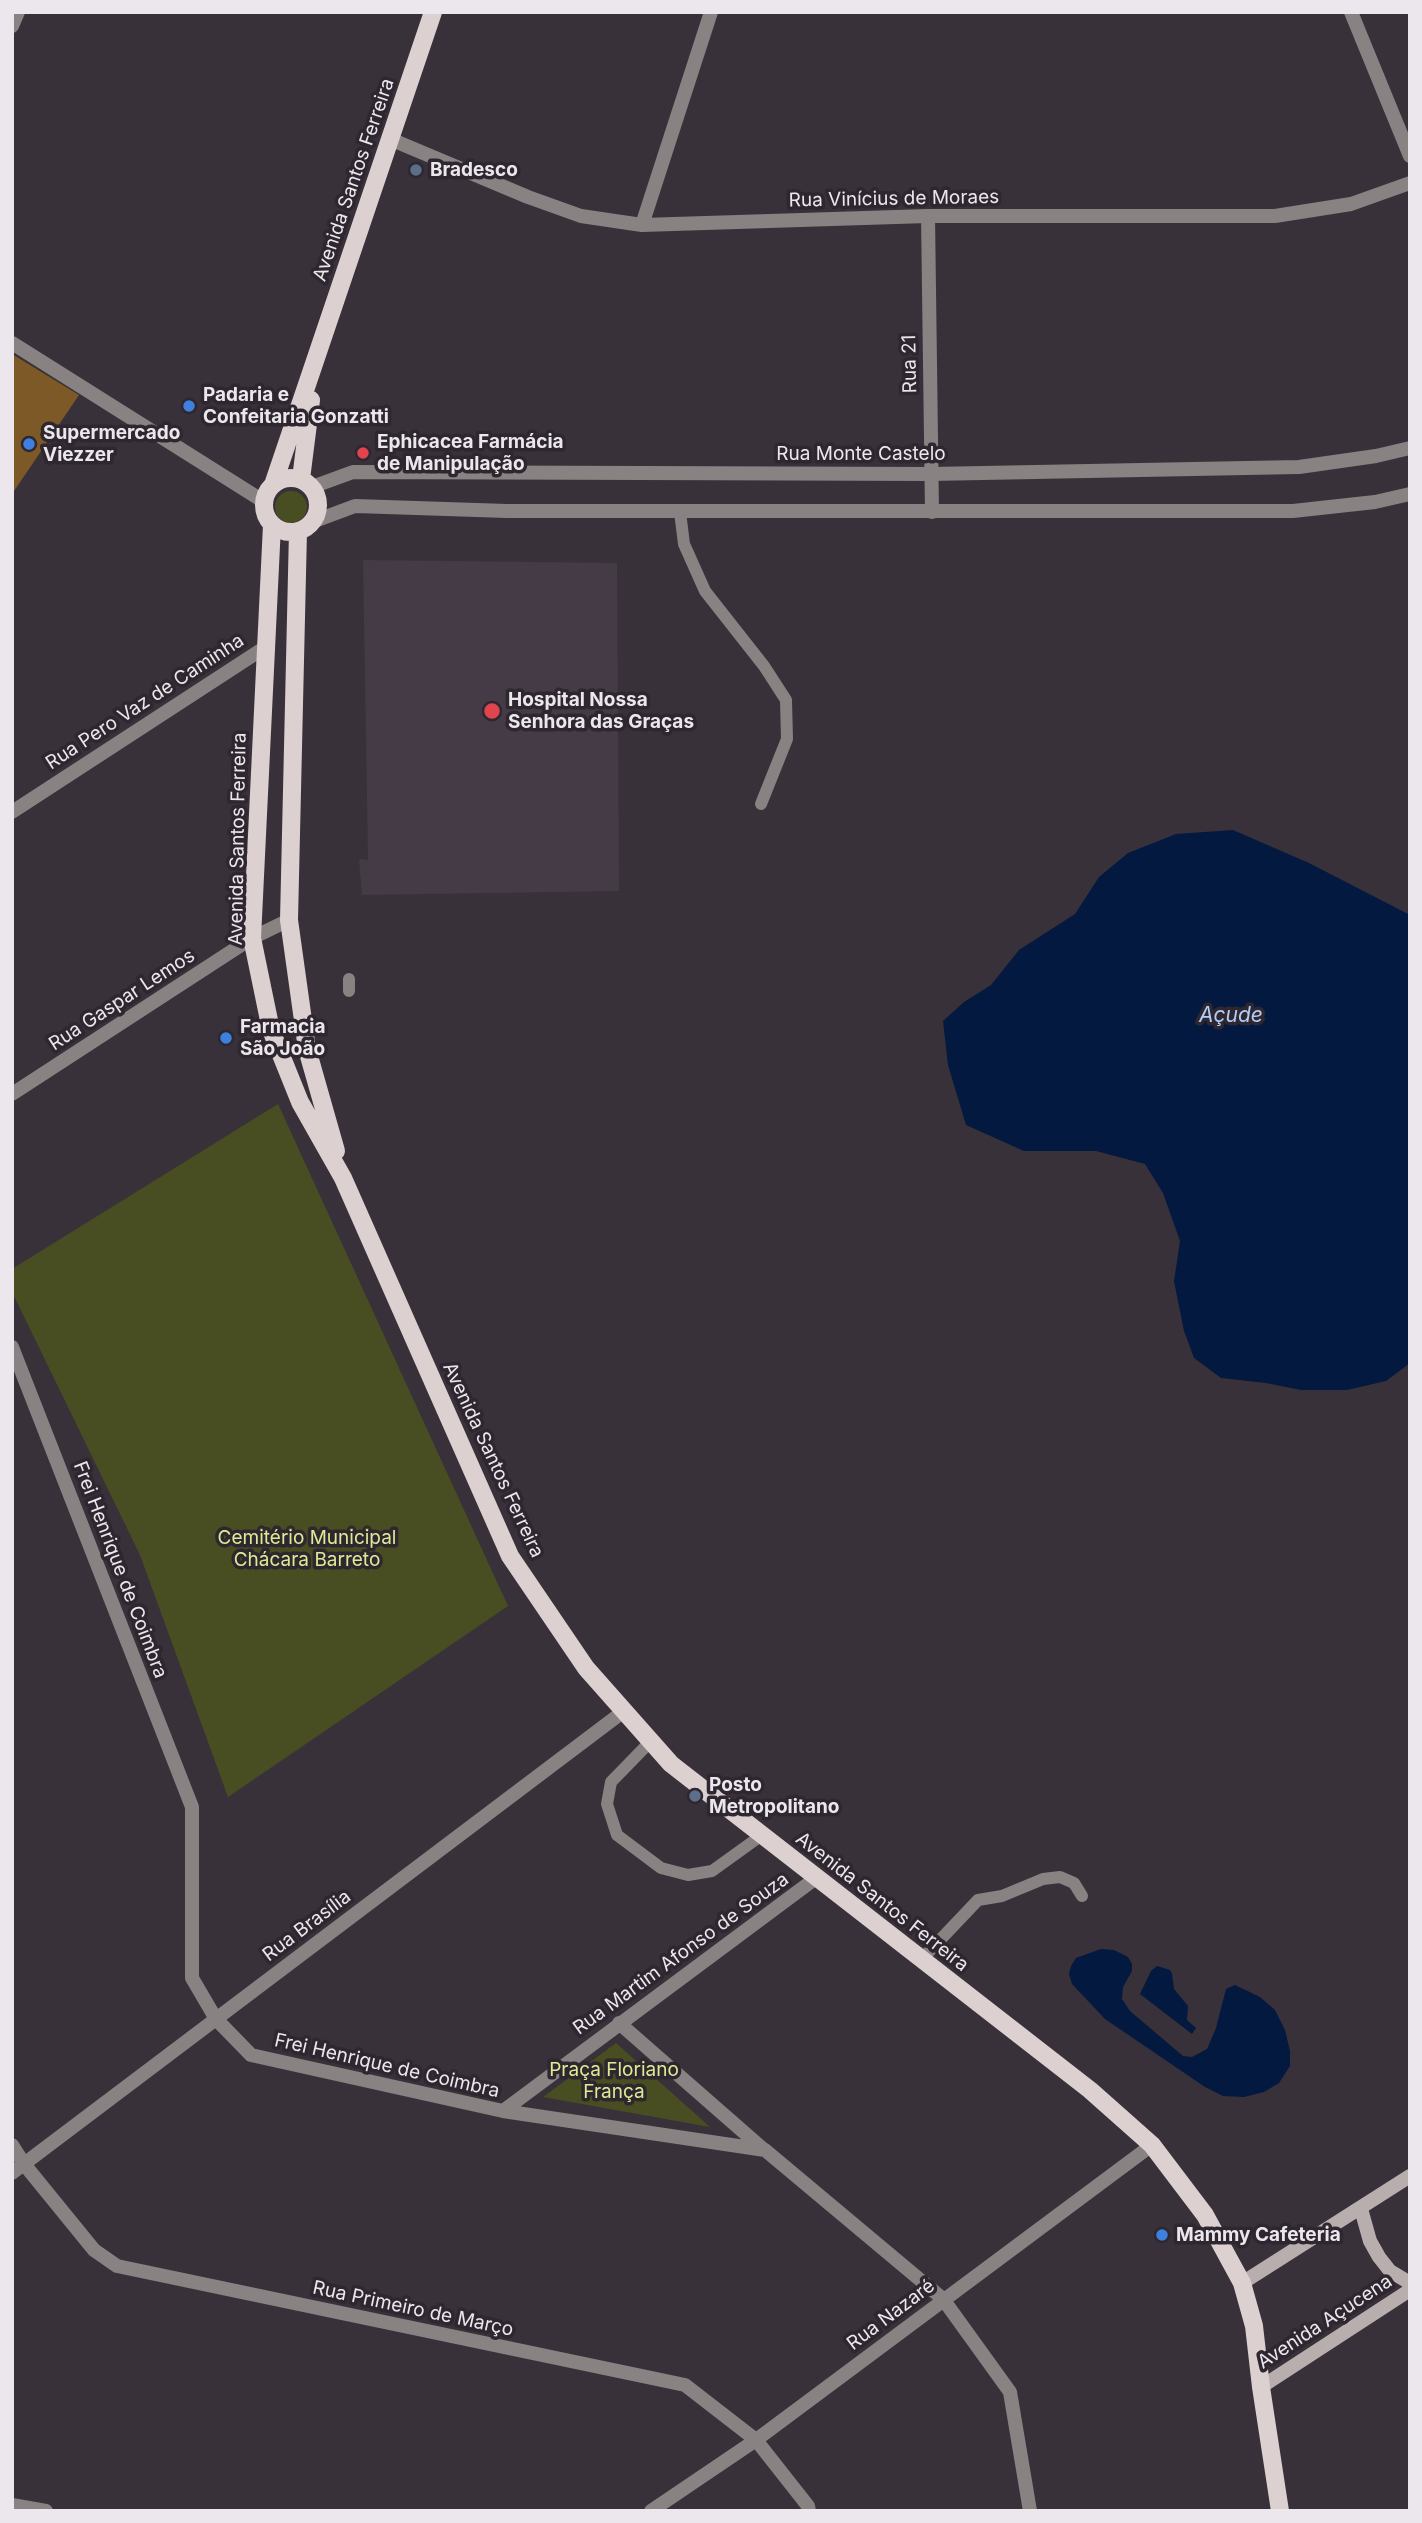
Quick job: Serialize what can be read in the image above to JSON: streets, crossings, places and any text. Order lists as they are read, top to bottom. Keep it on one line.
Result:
{"streets":{"main road":["Avenida Santos Ferreira","Avenida Açucena"],"street":["Rua Vinícius de Moraes","Rua 21","Rua Monte Castelo","Rua Pero Vaz de Caminha","Rua Gaspar Lemos","Frei Henrique de Coimbra","Rua Brasília","Rua Martim Afonso de Souza","Rua Primeiro de Março","Rua Nazaré"]},"crossings":[["Avenida Santos Ferreira","Rua Vinícius de Moraes"],["Avenida Santos Ferreira","Rua Monte Castelo"],["Avenida Santos Ferreira","Rua Pero Vaz de Caminha"],["Avenida Santos Ferreira","Rua Gaspar Lemos"],["Avenida Santos Ferreira","Rua Brasília"],["Avenida Santos Ferreira","Rua Martim Afonso de Souza"],["Avenida Santos Ferreira","Rua Nazaré"],["Avenida Santos Ferreira","Avenida Açucena"],["Rua Vinícius de Moraes","Rua 21"],["Rua 21","Rua Monte Castelo"],["Frei Henrique de Coimbra","Rua Brasília"],["Frei Henrique de Coimbra","Rua Martim Afonso de Souza"],["Rua Brasília","Rua Primeiro de Março"],["Rua Primeiro de Março","Rua Nazaré"]],"water":["Açude"],"parks":["Cemitério Municipal Chácara Barreto","Praça Floriano França"],"places":["Bradesco","Padaria e Confeitaria Gonzatti","Supermercado Viezzer","Ephicacea Farmácia de Manipulação","Hospital Nossa Senhora das Graças","Farmacia São João","Posto Metropolitano","Mammy Cafeteria"]}
